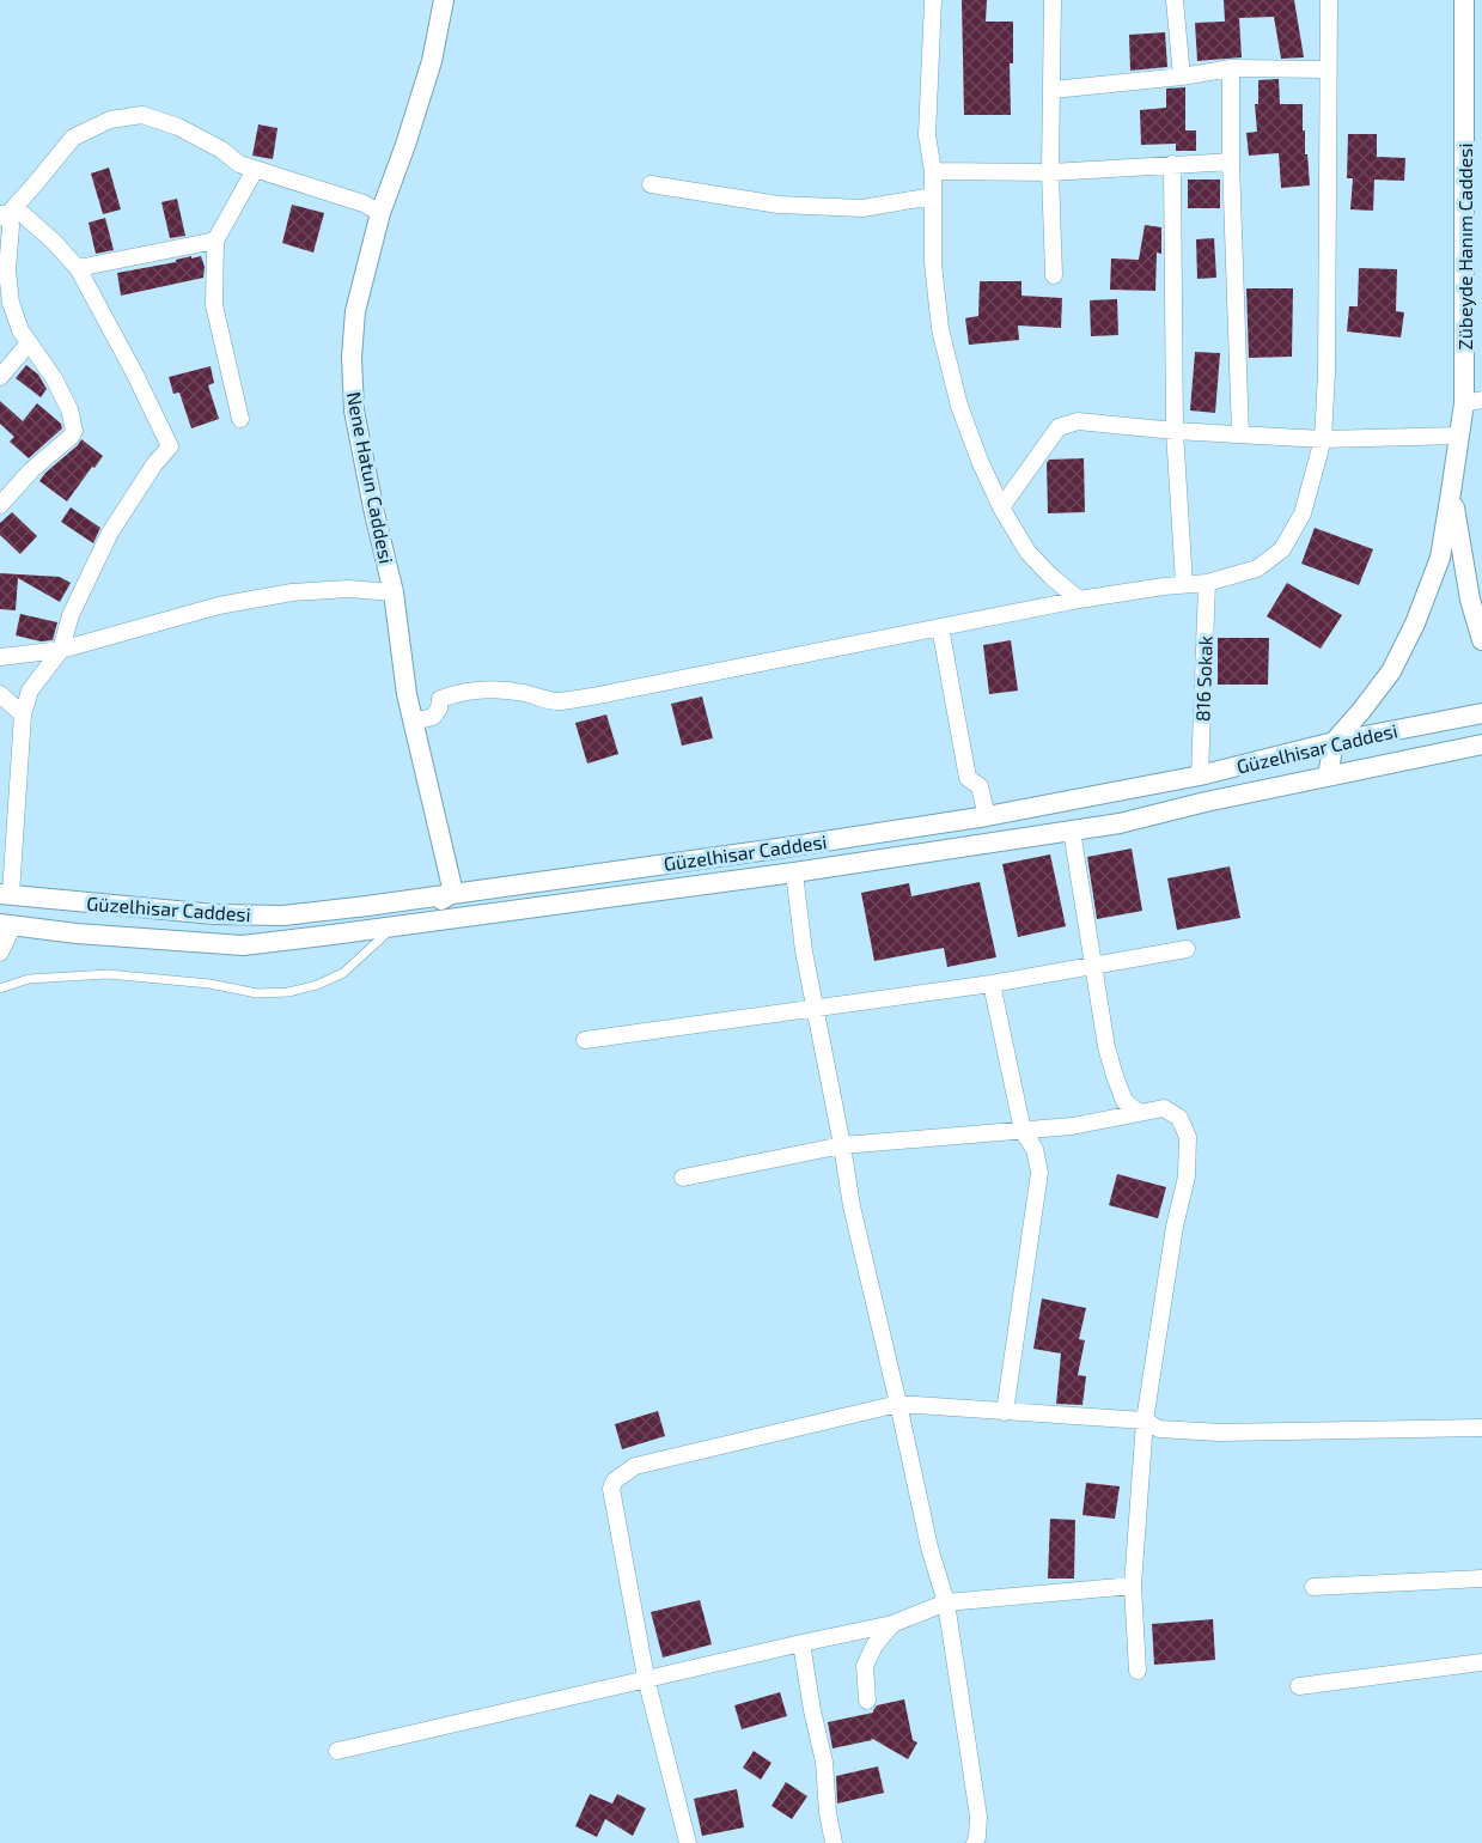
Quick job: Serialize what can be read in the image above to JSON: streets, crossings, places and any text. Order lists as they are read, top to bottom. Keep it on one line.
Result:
{"streets":{"street":["Zübeyde Hanım Caddesi","Nene Hatun Caddesi","816 Sokak","Güzelhisar Caddesi"]},"crossings":[["Zübeyde Hanım Caddesi","Güzelhisar Caddesi"],["Nene Hatun Caddesi","Güzelhisar Caddesi"],["816 Sokak","Güzelhisar Caddesi"]]}
